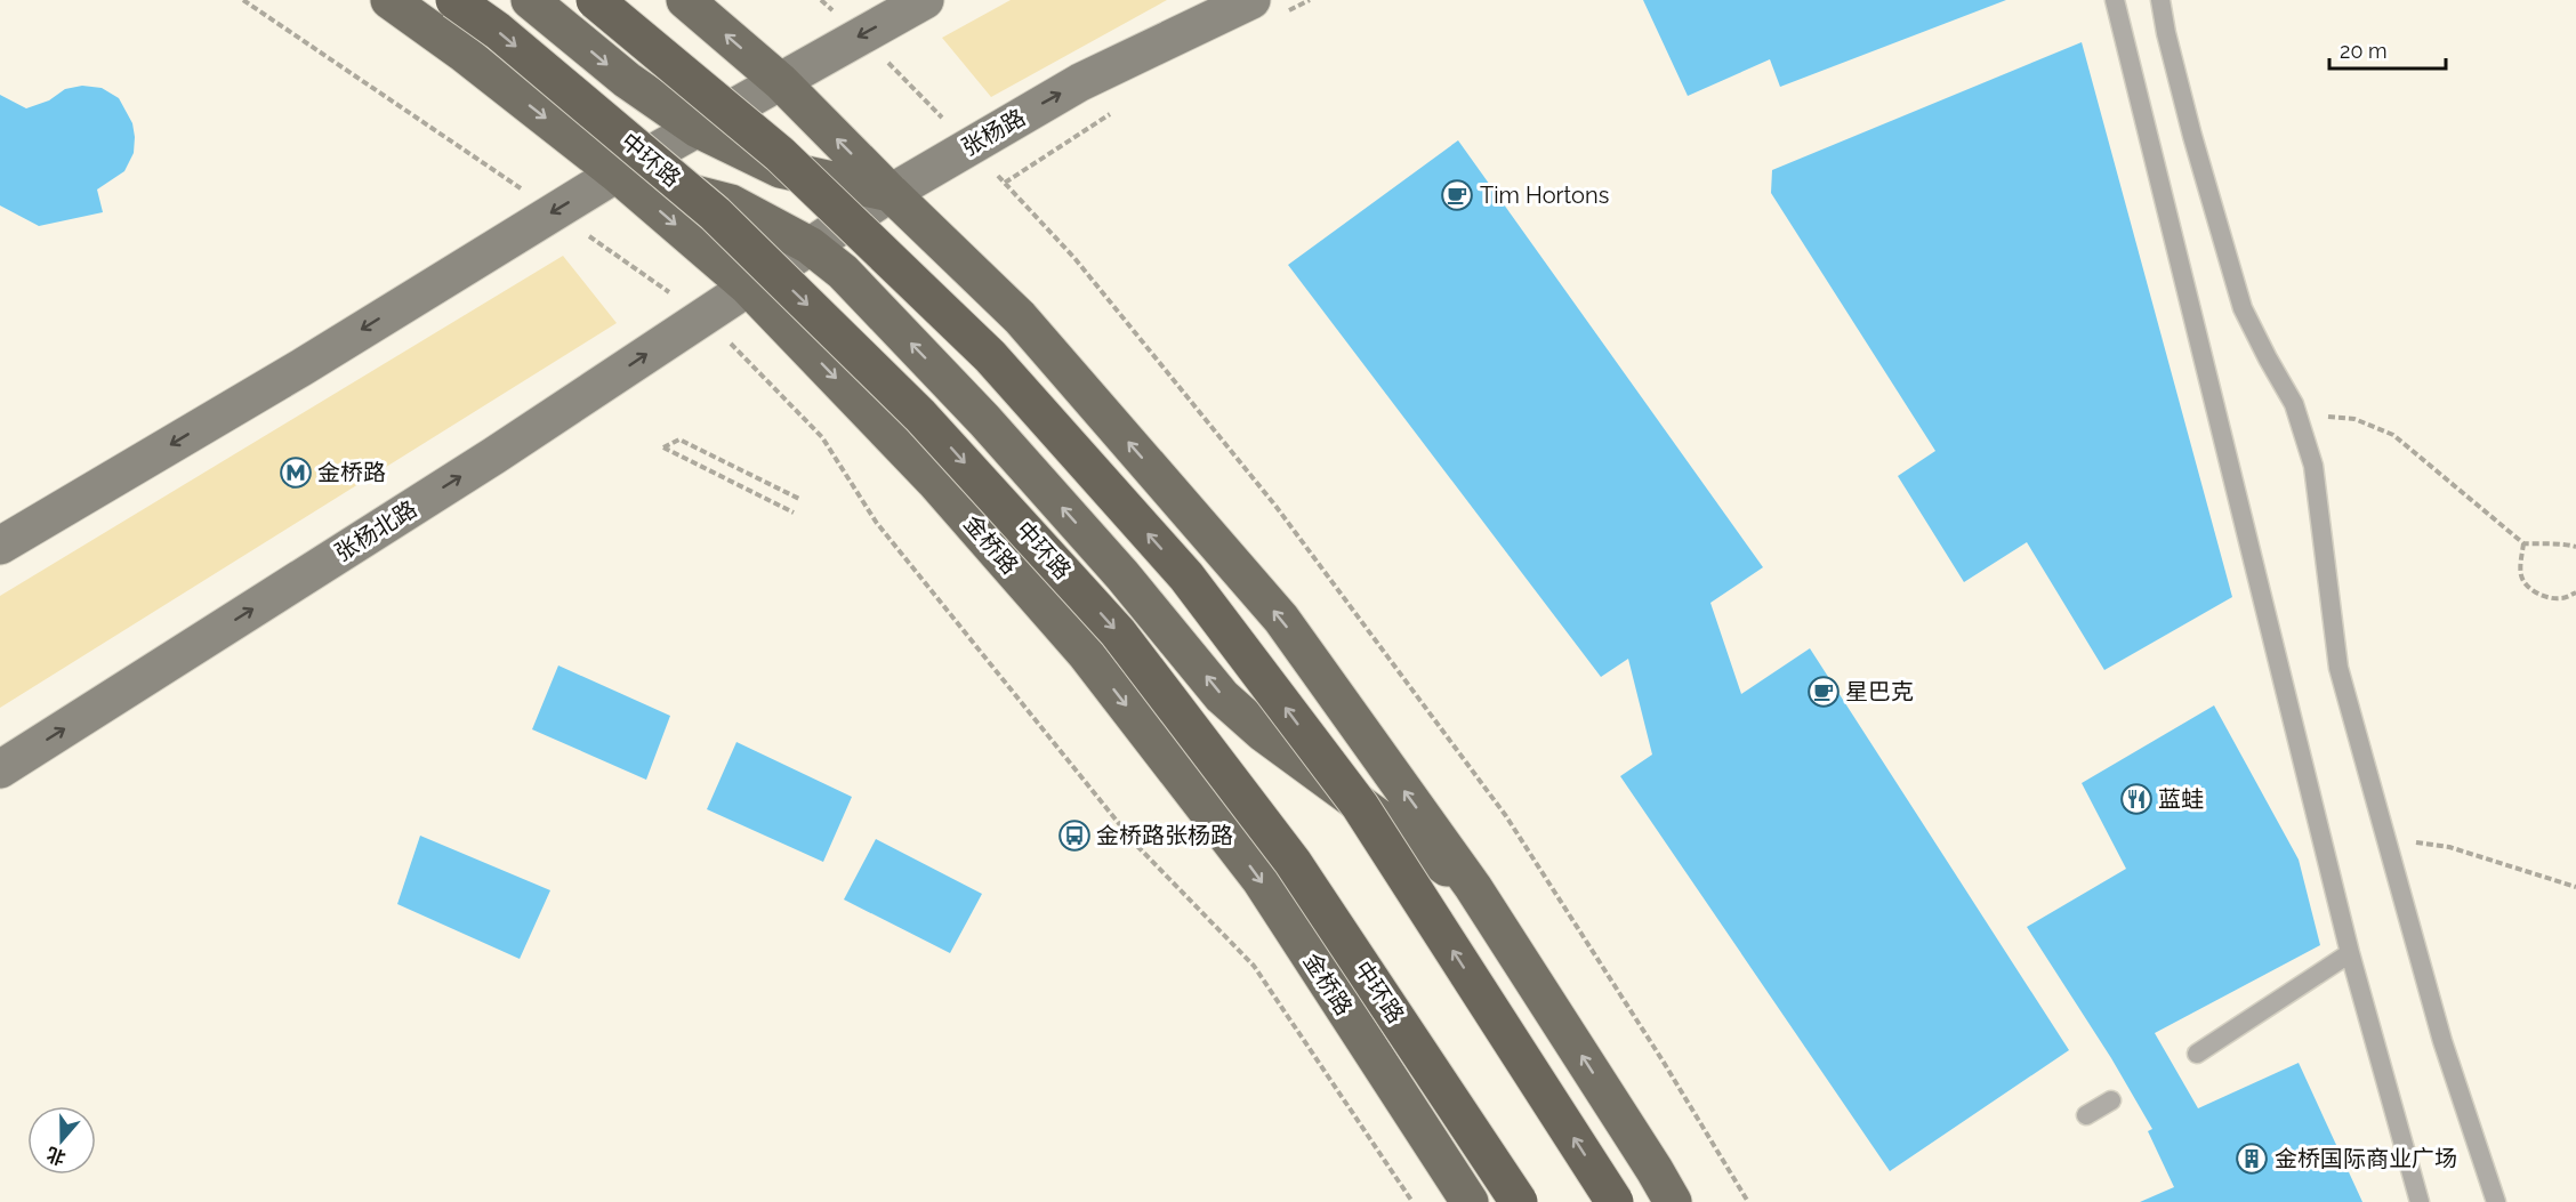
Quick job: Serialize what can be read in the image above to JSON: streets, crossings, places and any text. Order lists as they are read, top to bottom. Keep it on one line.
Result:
{"streets":{"highway":["中环路"],"main road":["张杨路","张杨北路","金桥路"]},"crossings":[["张杨路","张杨北路"],["张杨路","金桥路"],["张杨北路","金桥路"]],"one_way":["张杨路"],"places":{"cafe":["Tim Hortons","星巴克"],"metro station":["金桥路"],"restaurant":["蓝蛙"],"bus stop":["金桥路张杨路"],"building":["金桥国际商业广场"]},"scale_bar":"20 m","north":"bottom"}
